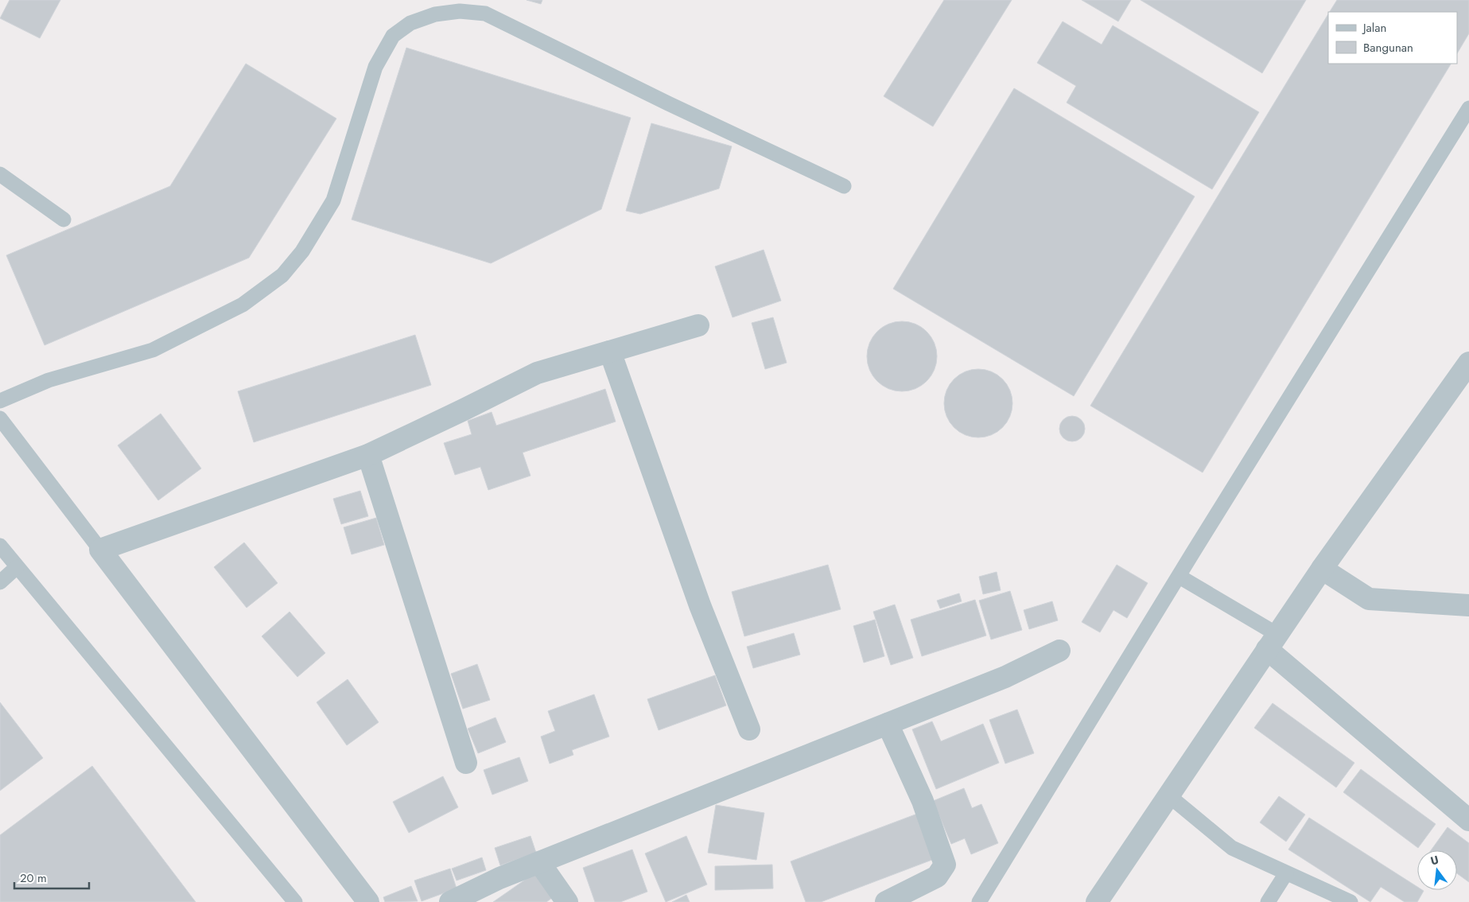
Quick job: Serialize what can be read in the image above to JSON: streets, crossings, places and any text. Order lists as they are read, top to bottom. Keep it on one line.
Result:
{"legend":["Jalan","Bangunan"],"scale_bar":"20 m","north":"top"}
